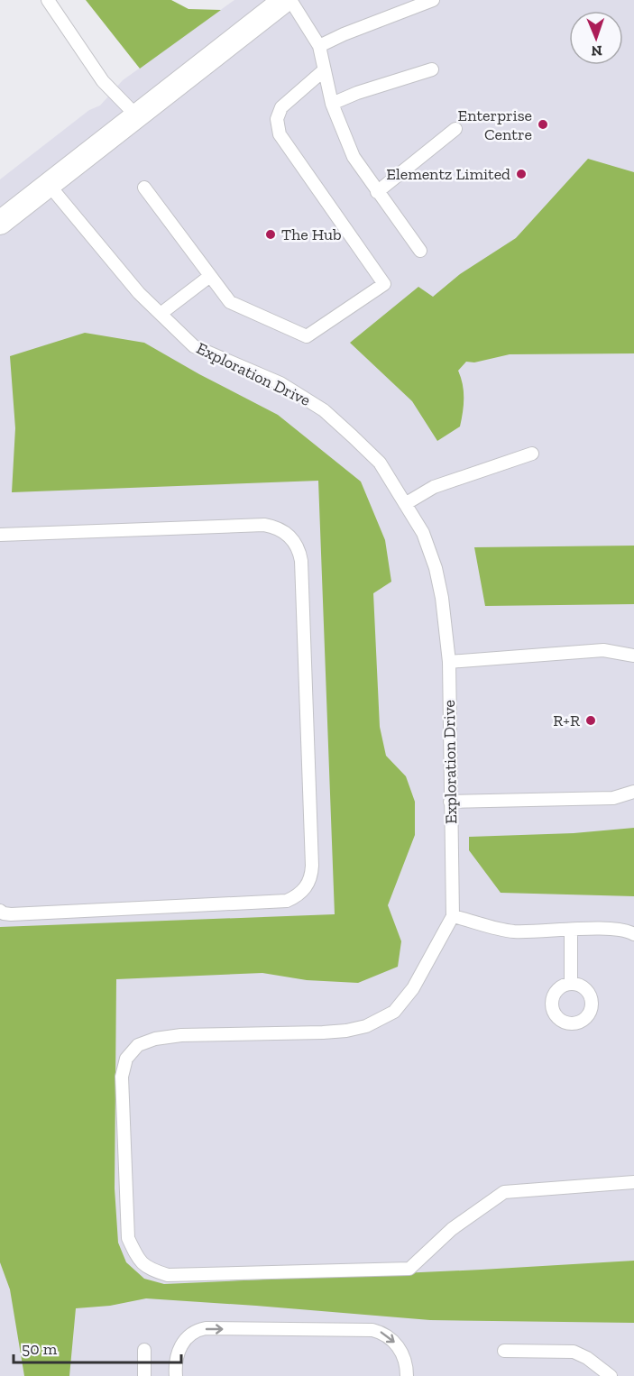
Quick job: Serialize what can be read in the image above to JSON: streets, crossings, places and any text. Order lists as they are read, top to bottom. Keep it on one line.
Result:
{"streets":{"lane":["Exploration Drive"]},"places":["Enterprise Centre","Elementz Limited","The Hub","R+R"],"scale_bar":"50 m","north":"bottom"}
